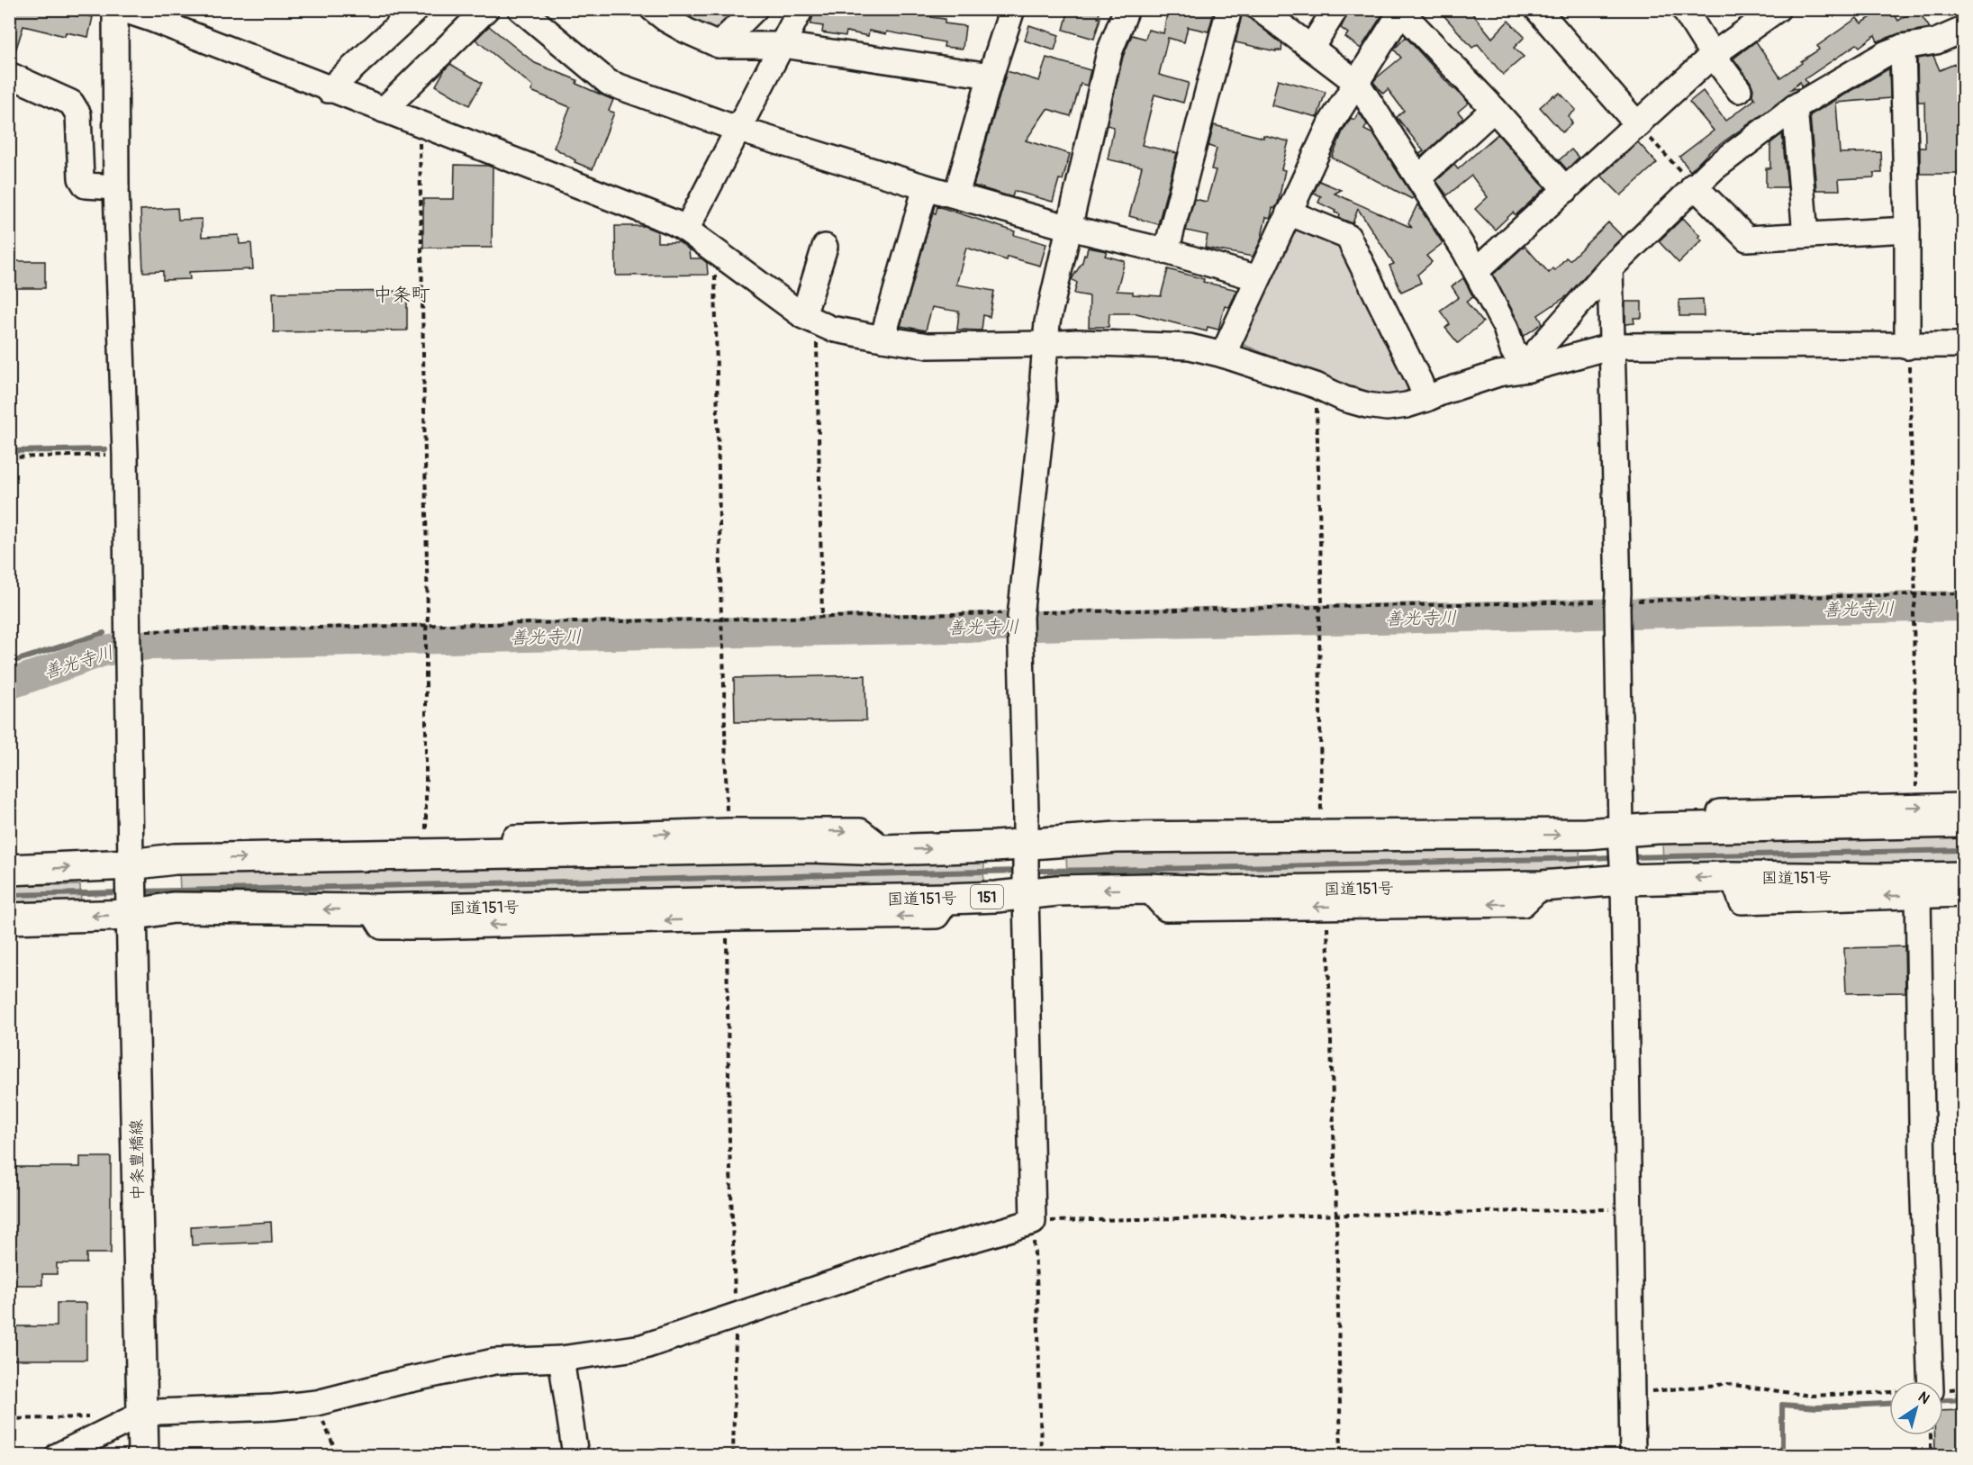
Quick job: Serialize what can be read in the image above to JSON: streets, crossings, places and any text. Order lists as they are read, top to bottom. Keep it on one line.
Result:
{"streets":{"main road":["国道151号","151","中条豊橋線"]},"crossings":[["国道151号","中条豊橋線"]],"districts":["中条町"],"water":["善光寺川"],"north":"top right"}
